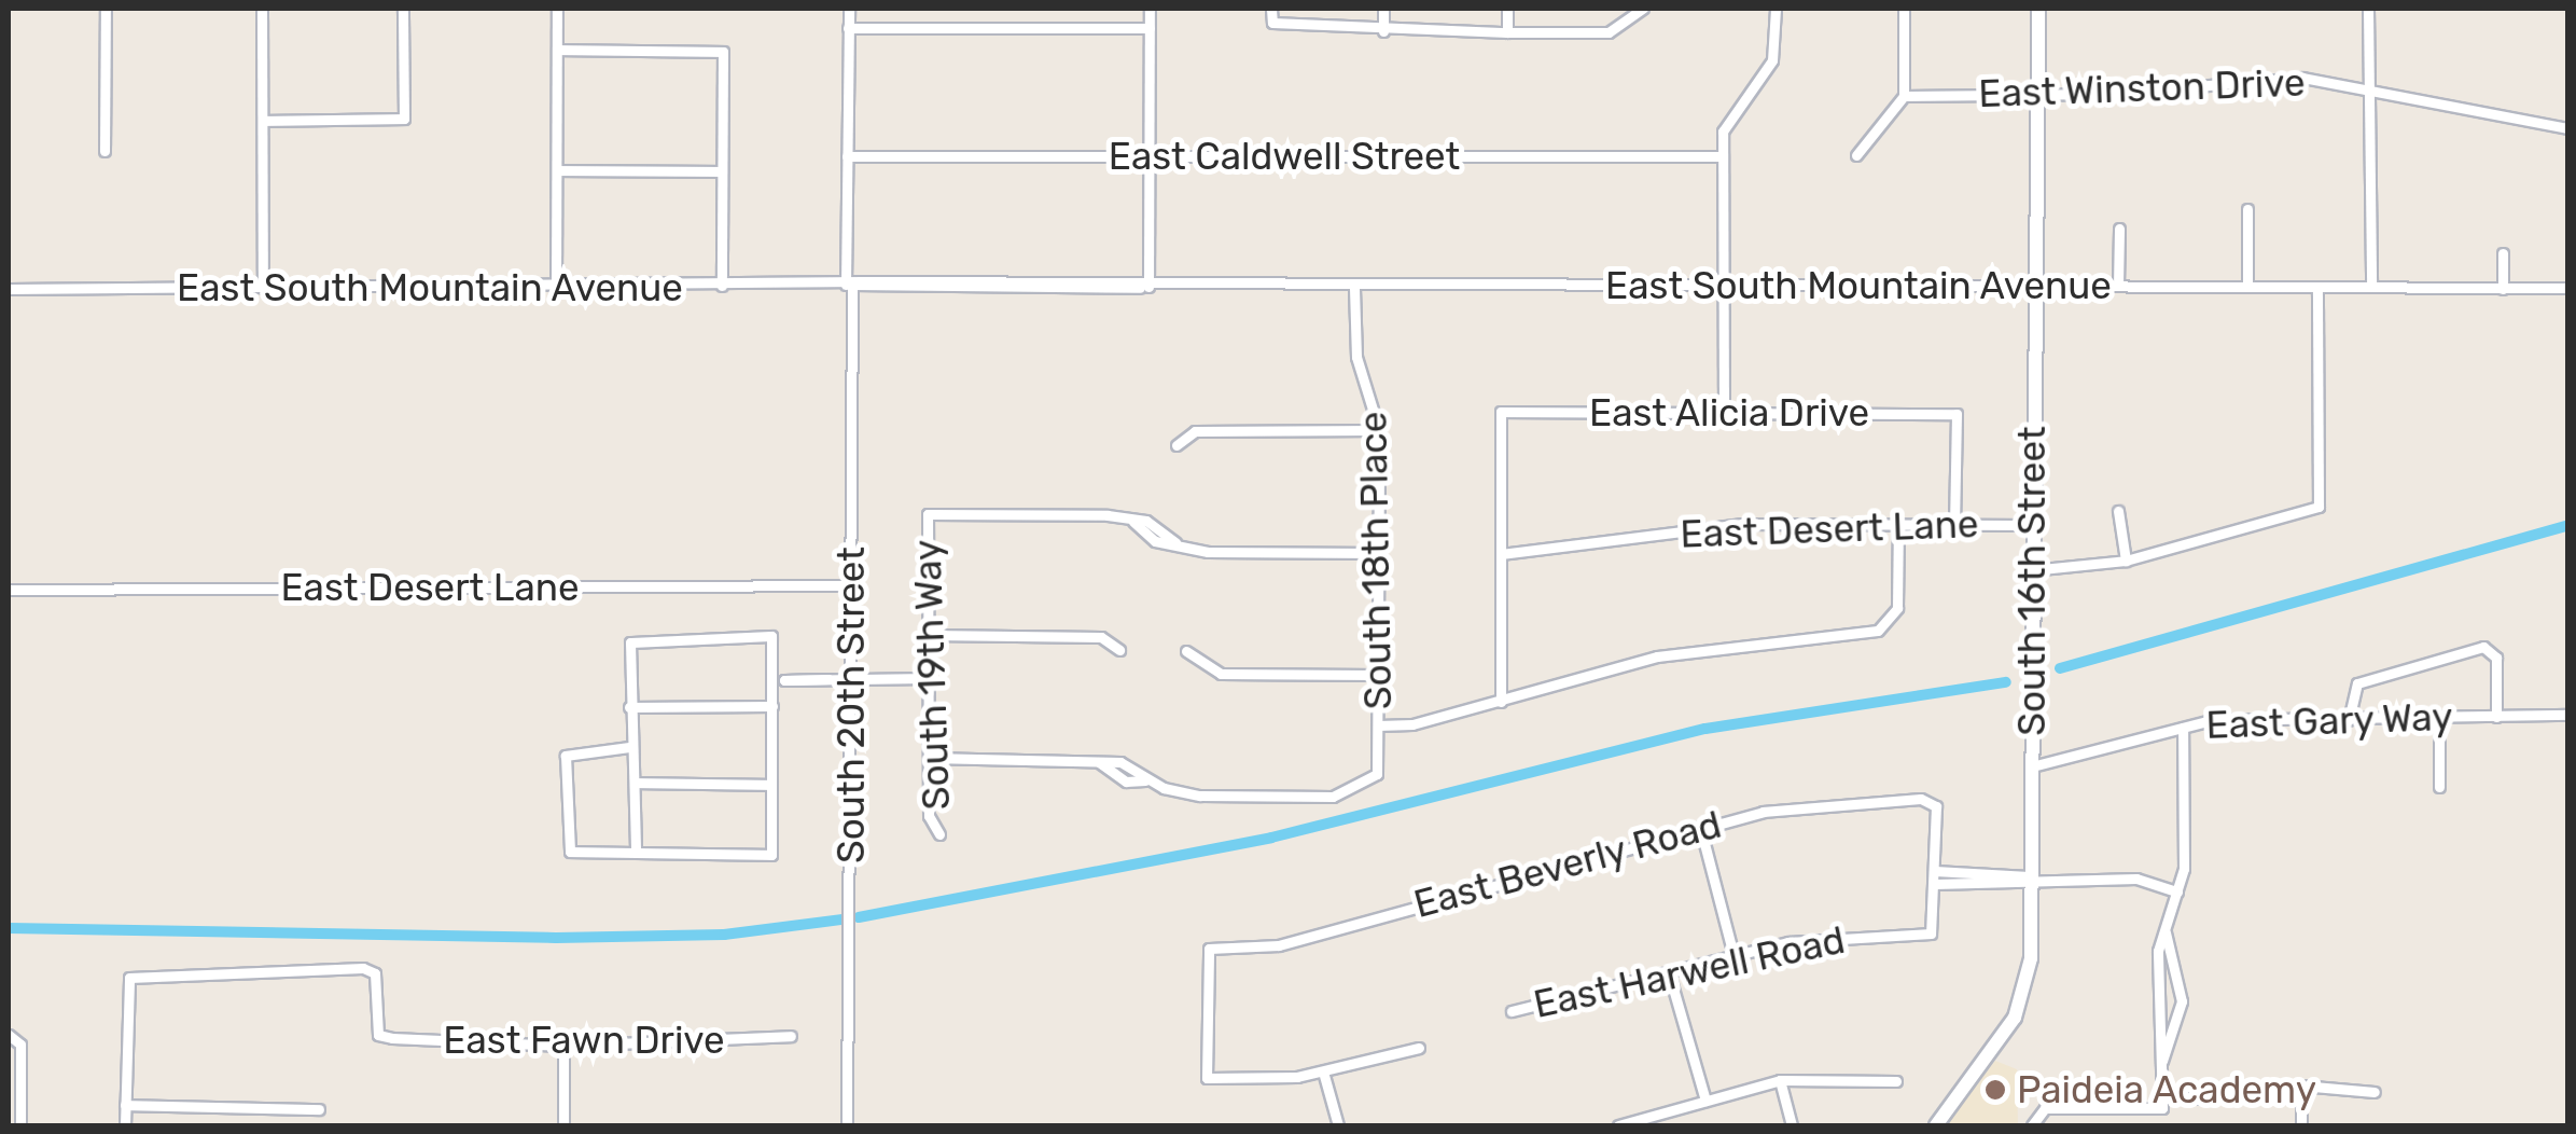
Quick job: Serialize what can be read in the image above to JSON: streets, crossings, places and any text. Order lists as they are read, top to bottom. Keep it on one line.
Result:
{"streets":{"main road":["South 16th Street"],"street":["East Winston Drive","East Caldwell Street","East South Mountain Avenue","East Alicia Drive","East Desert Lane","South 18th Place","South 19th Way","South 20th Street","East Gary Way","East Beverly Road","East Harwell Road","East Fawn Drive"]},"crossings":[["East Winston Drive","South 16th Street"],["East Caldwell Street","South 20th Street"],["East South Mountain Avenue","South 18th Place"],["East South Mountain Avenue","South 16th Street"],["East South Mountain Avenue","South 20th Street"],["East Alicia Drive","East Desert Lane"],["East Desert Lane","South 16th Street"],["East Desert Lane","South 20th Street"],["South 18th Place","South 19th Way"],["South 16th Street","East Gary Way"],["East Beverly Road","East Harwell Road"]],"places":["Paideia Academy"]}
